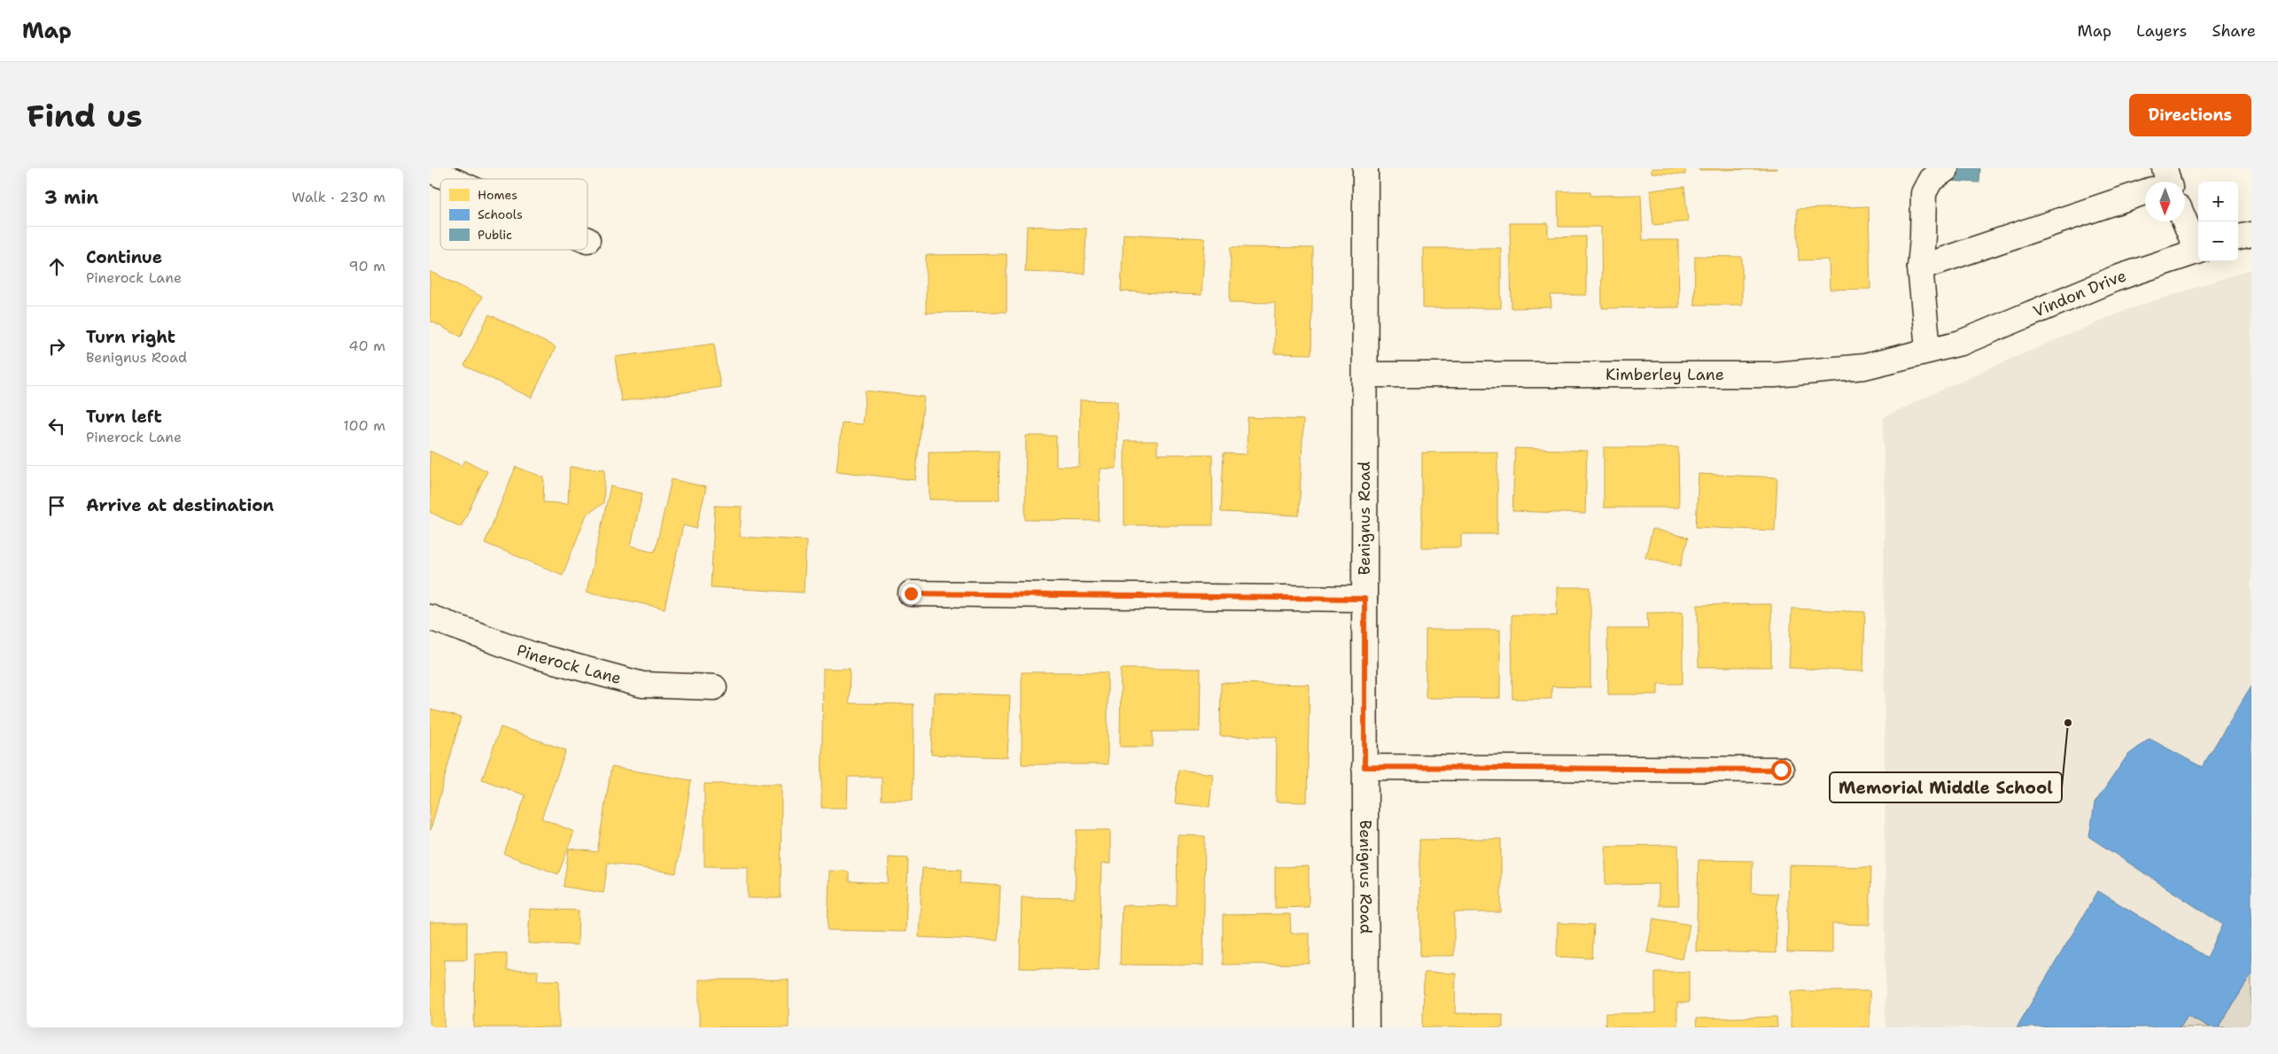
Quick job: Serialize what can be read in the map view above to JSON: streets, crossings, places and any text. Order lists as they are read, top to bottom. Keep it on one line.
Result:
{"streets":{"street":["Vindon Drive","Kimberley Lane","Benignus Road","Pinerock Lane"]},"crossings":[["Vindon Drive","Kimberley Lane"],["Kimberley Lane","Benignus Road"]],"places":["Memorial Middle School"],"legend":["Homes","Schools","Public"],"north":"bottom","page":{"header":"Map","nav":["Map","Layers","Share"],"buttons":"Directions","title":"Find us","heading":["3 min","Walk · 230 m"],"map_buttons":["+","−"],"list":[["Continue","Pinerock Lane","90 m"],["Turn right","Benignus Road","40 m"],["Turn left","Pinerock Lane","100 m"],"Arrive at destination"]}}
